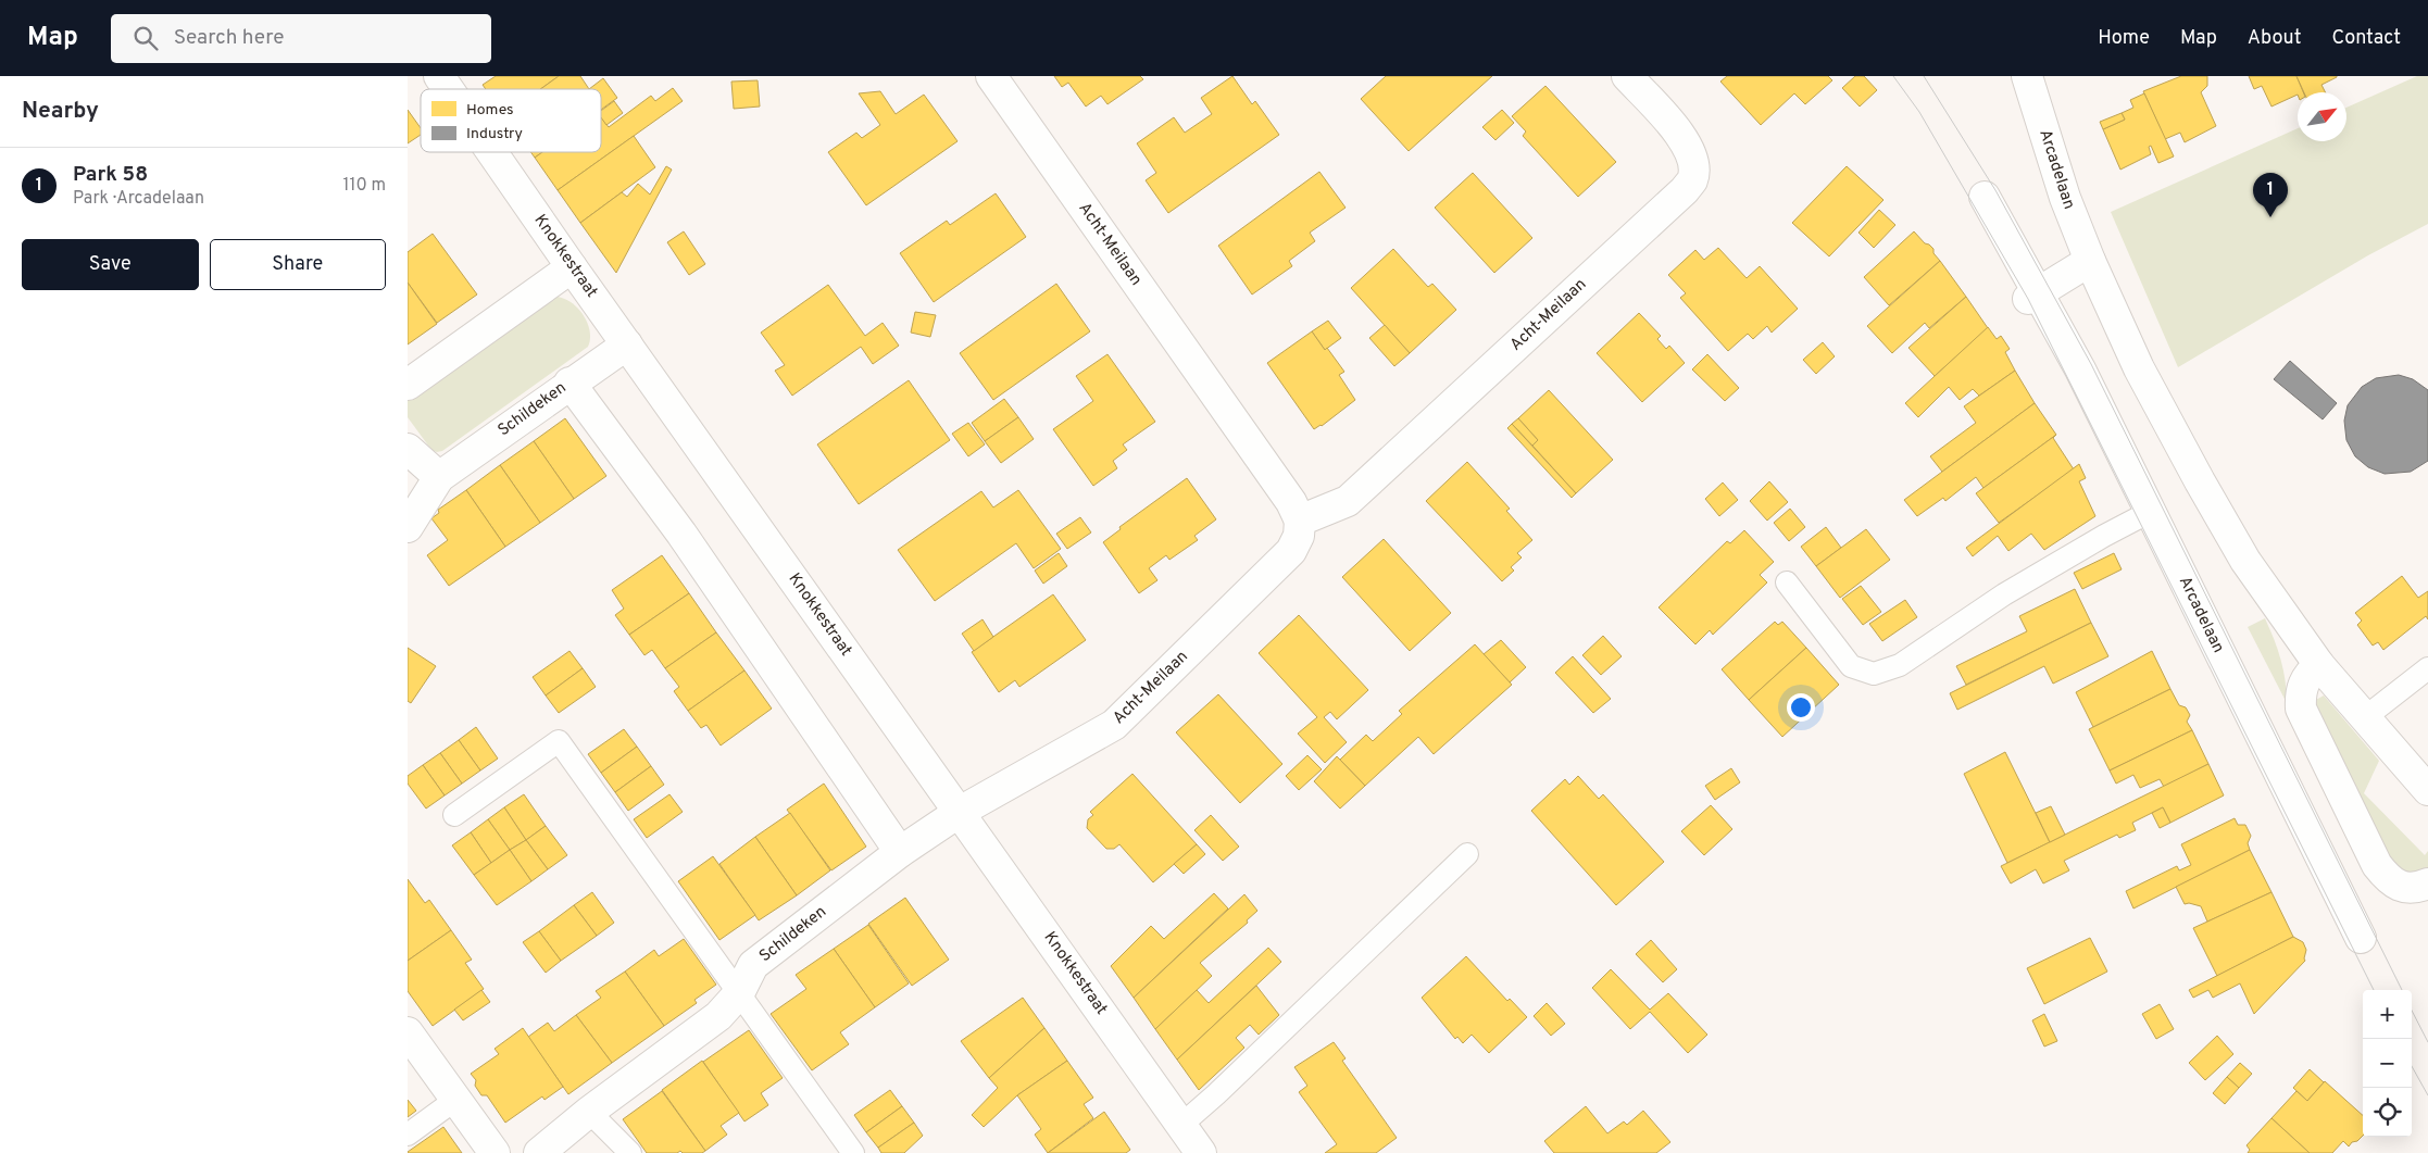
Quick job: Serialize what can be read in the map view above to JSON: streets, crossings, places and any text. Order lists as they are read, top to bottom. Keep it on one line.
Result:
{"streets":{"street":["Arcadelaan","Acht-Meilaan","Knokkestraat","Schildeken"]},"crossings":[["Acht-Meilaan","Knokkestraat"],["Acht-Meilaan","Schildeken"],["Knokkestraat","Schildeken"]],"legend":["Homes","Industry"],"north":"top right","page":{"header":"Map","search":"Search here","nav":["Home","Map","About","Contact"],"heading":"Nearby","list":[{"mark":"1","name":"Park 58","note":"Park · Arcadelaan","value":"110 m"}],"pins":"1","buttons":["Save","Share"],"map_buttons":["+","−"]}}
